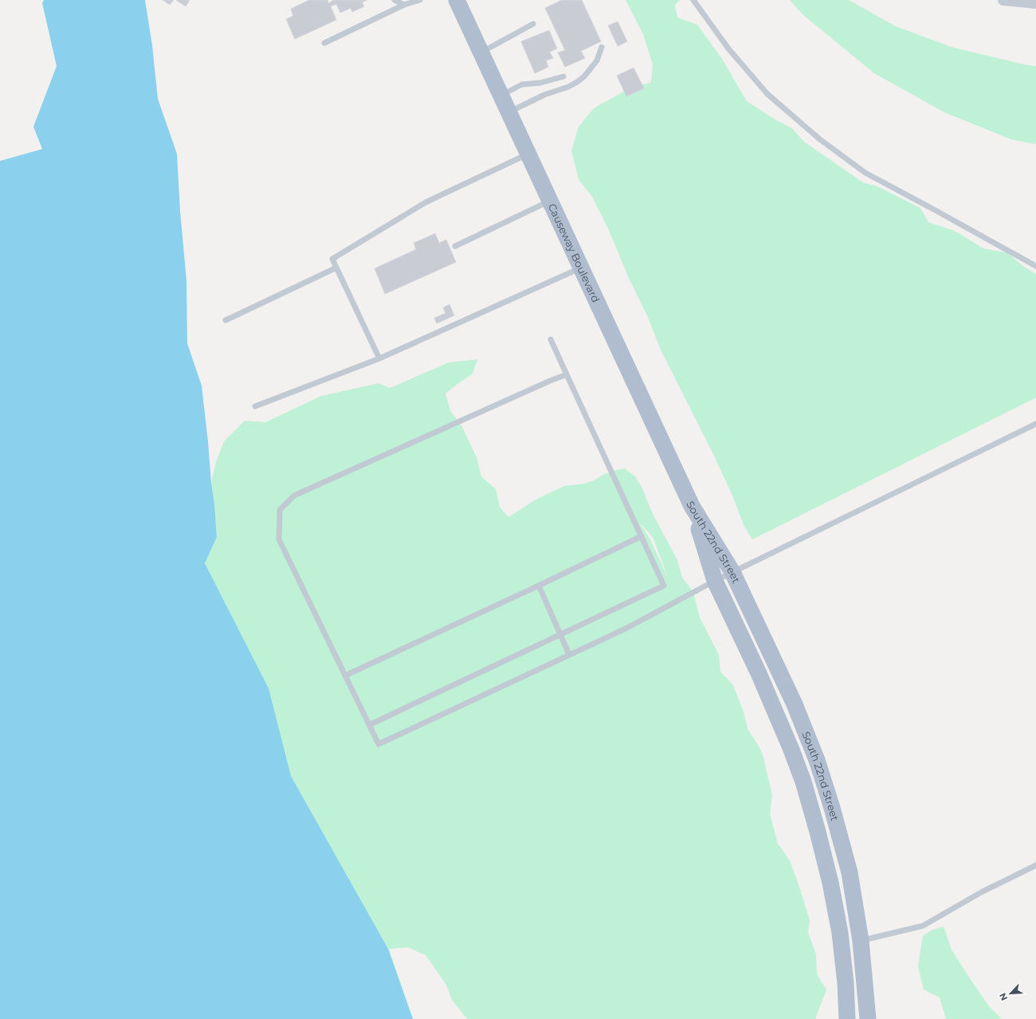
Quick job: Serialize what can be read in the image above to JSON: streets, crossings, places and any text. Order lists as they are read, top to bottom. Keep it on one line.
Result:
{"streets":{"main road":["Causeway Boulevard","South 22nd Street"]},"crossings":[["Causeway Boulevard","South 22nd Street"]],"north":"bottom left"}
